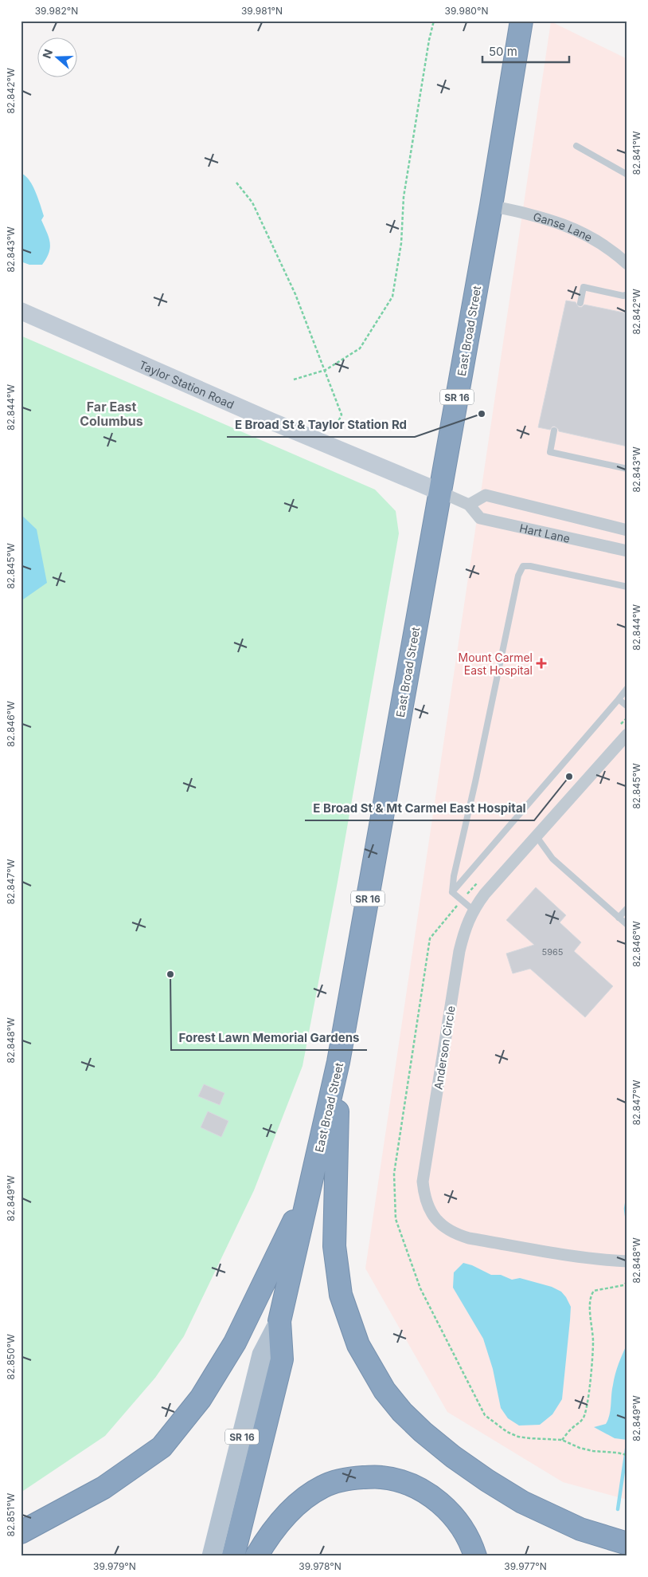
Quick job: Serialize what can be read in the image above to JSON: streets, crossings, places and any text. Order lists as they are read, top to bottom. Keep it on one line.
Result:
{"streets":{"highway":["East Broad Street","SR 16"],"main road":["Taylor Station Road"],"street":["Ganse Lane","Hart Lane","Anderson Circle"]},"crossings":[["Ganse Lane","East Broad Street"],["East Broad Street","Taylor Station Road"],["East Broad Street","Hart Lane"],["Taylor Station Road","Hart Lane"]],"districts":["Far East Columbus"],"places":{"other":["E Broad St & Taylor Station Rd","E Broad St & Mt Carmel East Hospital","Forest Lawn Memorial Gardens"],"health":["Mount Carmel East Hospital"]},"house_numbers":["5965"],"scale_bar":"50 m","north":"left","coordinates":["39.982°N","39.981°N","39.980°N","82.842°W","82.841°W","82.843°W","82.844°W","82.845°W","82.846°W","82.847°W","82.848°W","82.849°W","82.850°W","82.851°W","39.979°N","39.978°N","39.977°N"]}
